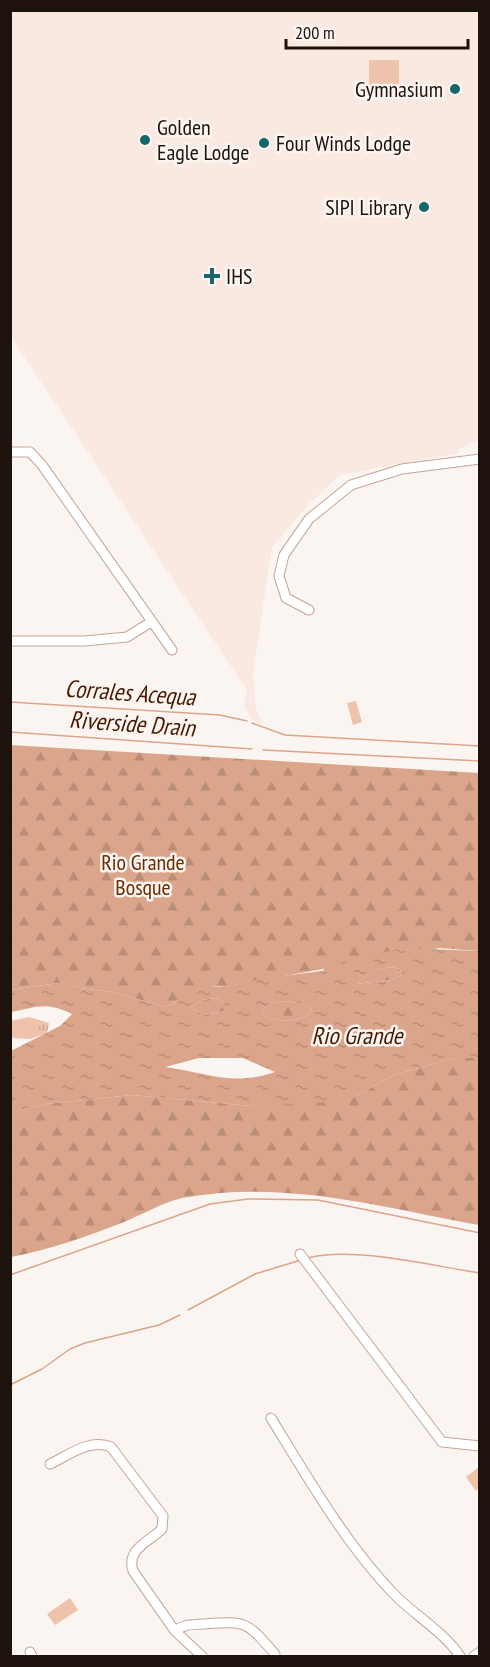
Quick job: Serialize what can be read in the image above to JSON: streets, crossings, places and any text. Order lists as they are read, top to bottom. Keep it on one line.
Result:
{"water":["Corrales Acequa","Riverside Drain","Rio Grande"],"parks":["Rio Grande Bosque"],"places":{"other":["Gymnasium","Golden Eagle Lodge","Four Winds Lodge","SIPI Library"],"health":["IHS"]},"scale_bar":"200 m"}
